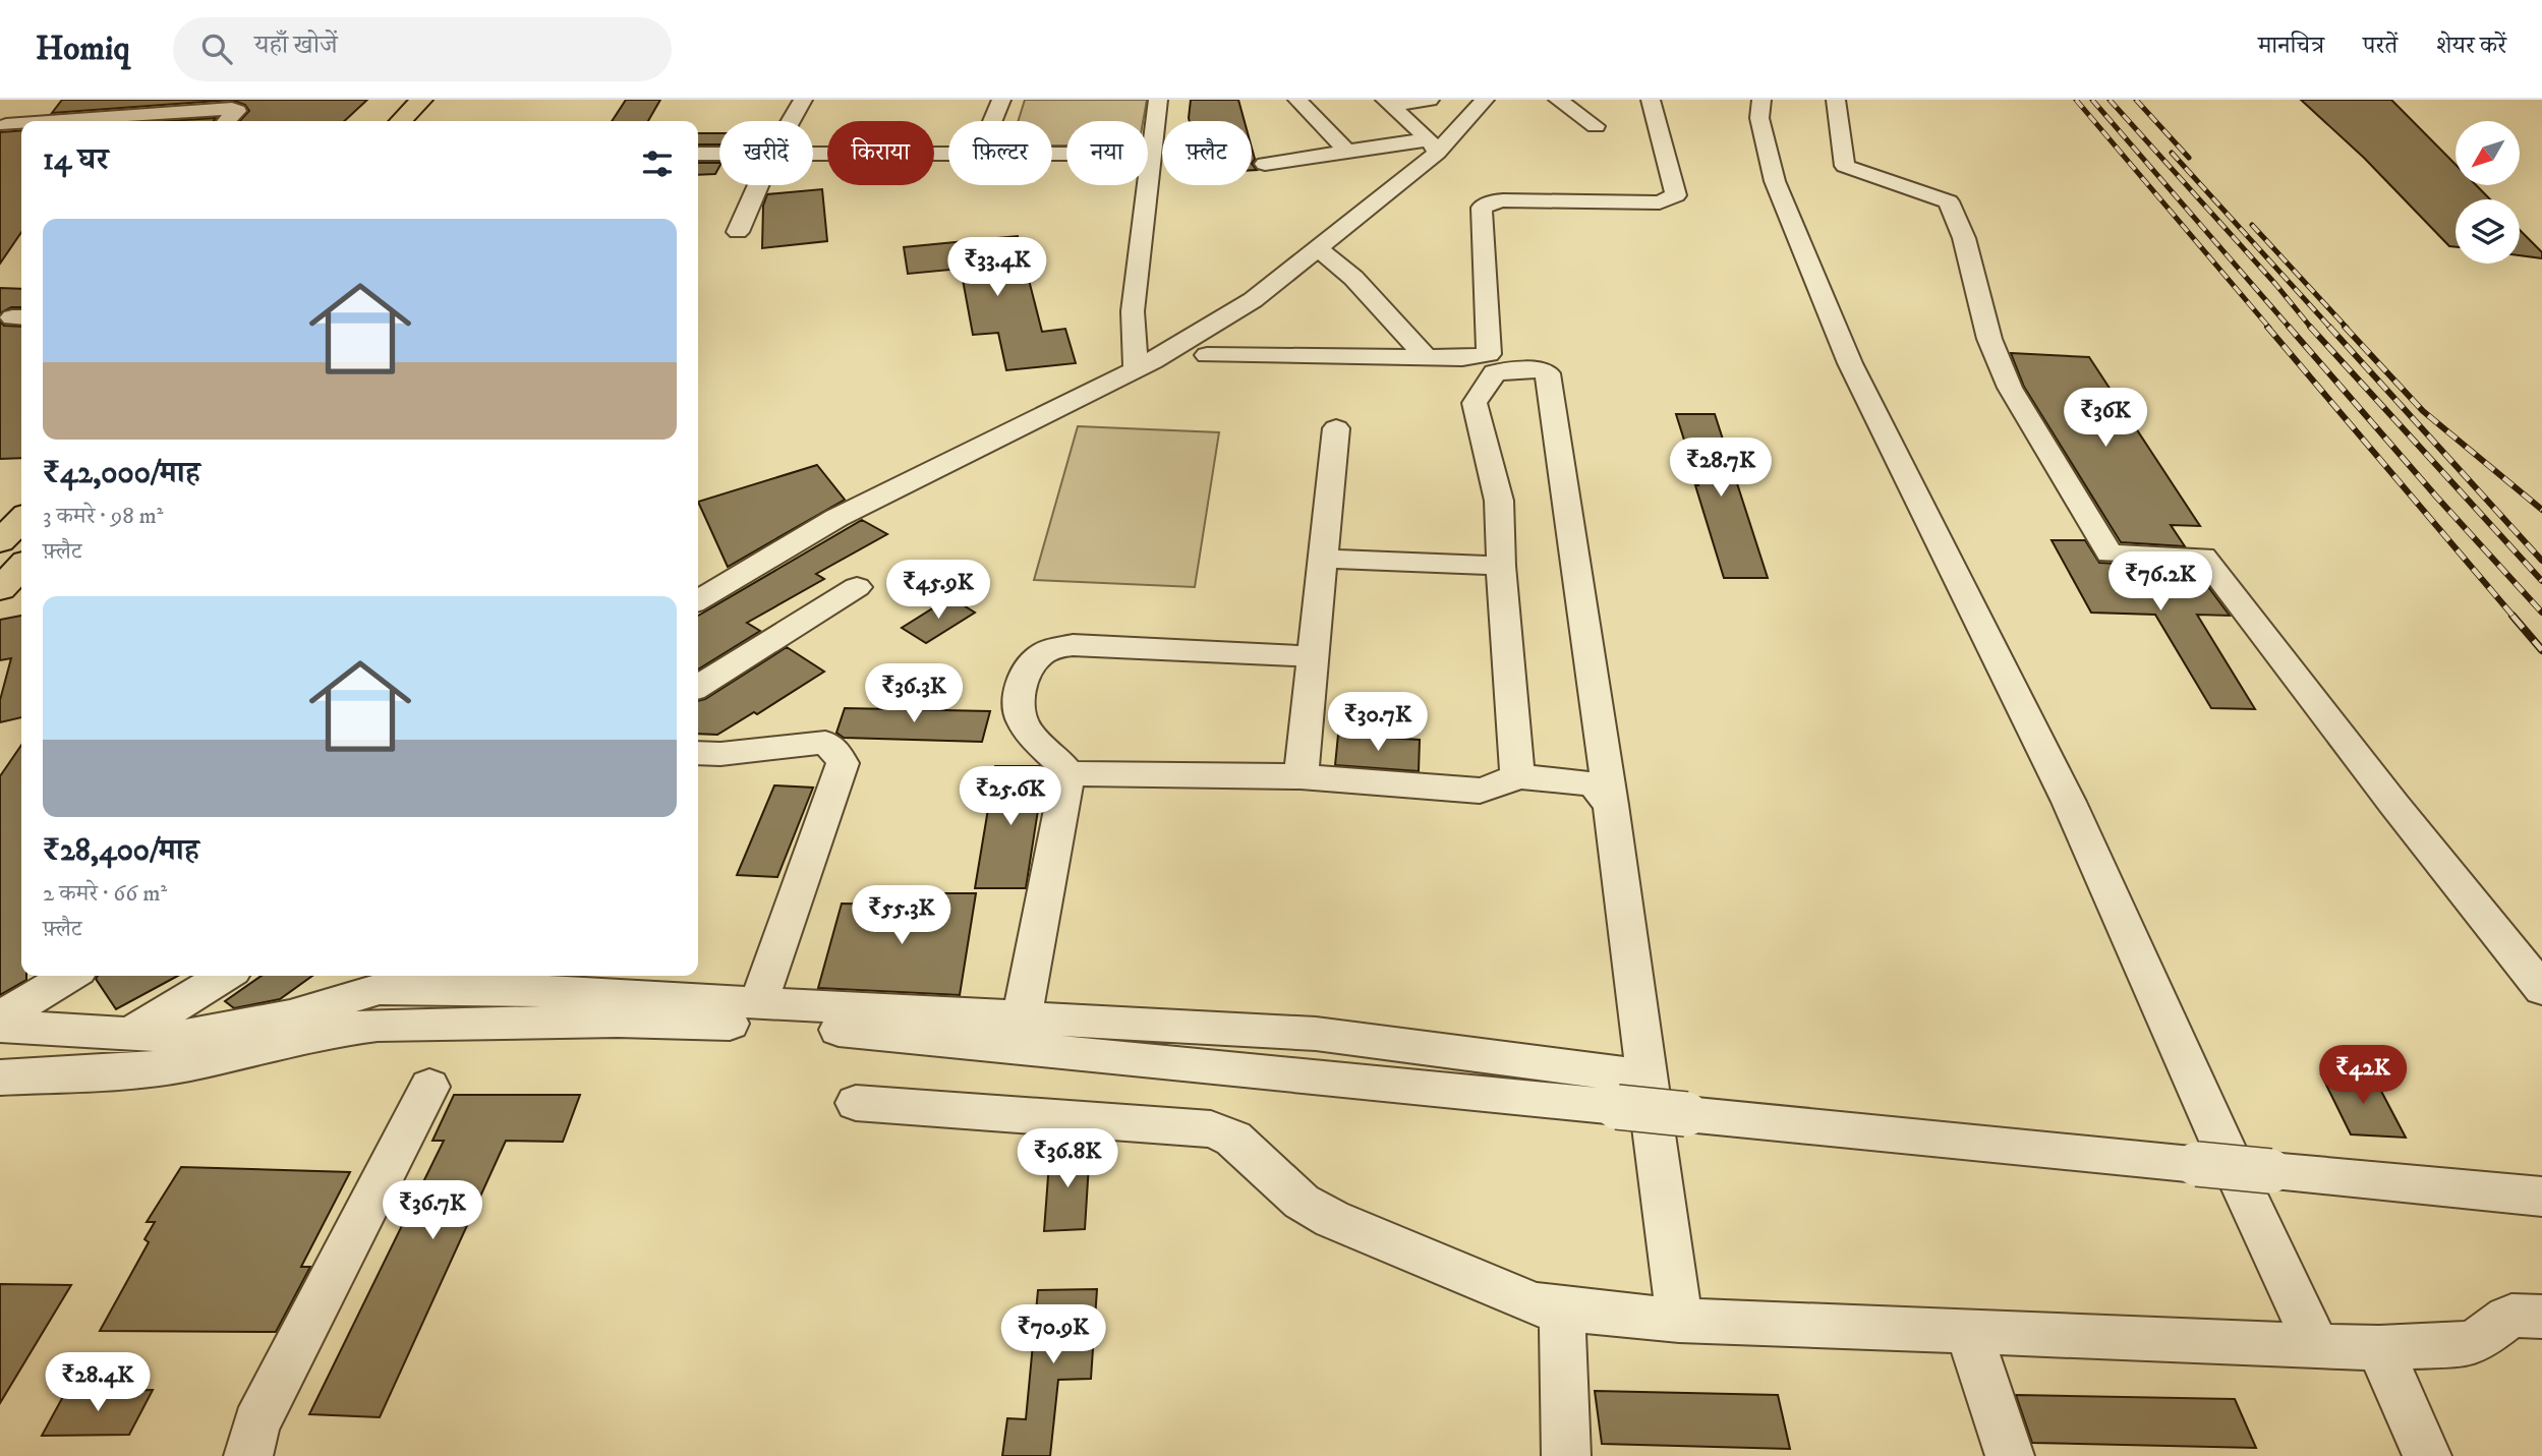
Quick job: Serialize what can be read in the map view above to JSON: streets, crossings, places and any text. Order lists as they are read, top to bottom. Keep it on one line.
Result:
{"north":"bottom left","page":{"header":"Homiq","search":"यहाँ खोजें","nav":["मानचित्र","परतें","शेयर करें"],"chip":["खरीदें","किराया","फ़िल्टर","नया","फ़्लैट"],"heading":"14 घर","list":[{"name":"₹42,000/माह","note":"3 कमरे · 98 m² · फ़्लैट"},{"name":"₹28,400/माह","note":"2 कमरे · 66 m² · फ़्लैट"}],"price":["₹33.4K","₹36K","₹28.7K","₹76.2K","₹45.9K","₹36.3K","₹30.7K","₹25.6K","₹55.3K","₹42K","₹36.8K","₹36.7K","₹70.9K","₹28.4K"]}}
